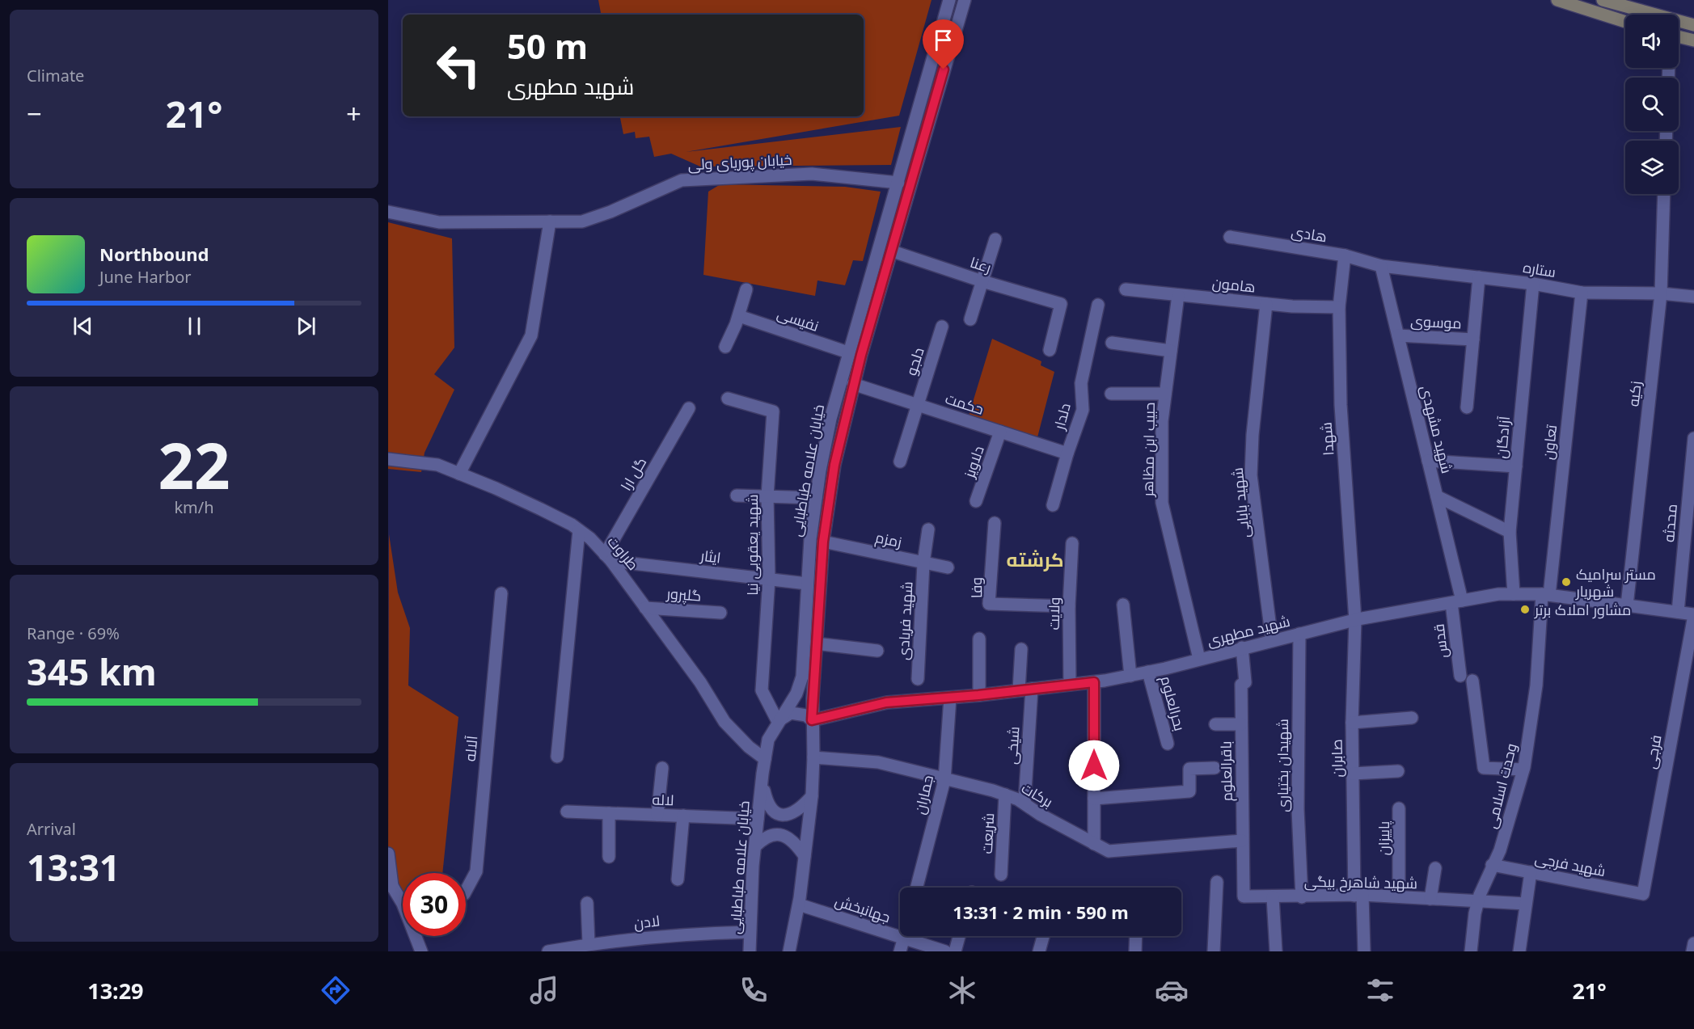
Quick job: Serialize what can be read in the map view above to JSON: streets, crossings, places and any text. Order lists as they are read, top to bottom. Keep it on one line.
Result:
{"streets":{"street":["خیابان پوریای ولی","هادی","رعنا","ستاره","هامون","نفیسی","موسوی","دلجو","زکیه","حکمت","دلدار","شهید مشهدی","آزادگان","شهدا","تعاون","حبیب ابن مظاهر","دلاویز","خیابان علامه طباطبایی","گل ارا","شهید بابایی","محدثه","زمزم","شهید یعقوبی نیا","طراوت","ایثار","وفا","گلپرور","ولایت","شهید فریادی","شهید مطهری","قدس","بحرالعلوم","شیخی","آلاله","فرجی","صابران","شهیدان بختیاری","باقرالعلوم","وحدت اسلامی","جماران","برکات","لاله","شریعت","پاییزان","شهید فرجی","شهید شاهرخ بیگی","جهانبخش","لادن"]},"crossings":[["خیابان پوریای ولی","خیابان علامه طباطبایی"],["هادی","ستاره"],["هادی","شهید مشهدی"],["هادی","شهدا"],["رعنا","خیابان علامه طباطبایی"],["ستاره","موسوی"],["ستاره","زکیه"],["ستاره","شهید مشهدی"],["ستاره","آزادگان"],["ستاره","تعاون"],["هامون","شهدا"],["هامون","حبیب ابن مظاهر"],["هامون","شهید بابایی"],["نفیسی","خیابان علامه طباطبایی"],["موسوی","شهید مشهدی"],["دلجو","حکمت"],["زکیه","شهید مطهری"],["حکمت","دلدار"],["حکمت","دلاویز"],["حکمت","خیابان علامه طباطبایی"],["شهید مشهدی","شهید مطهری"],["شهید مشهدی","قدس"],["آزادگان","شهید مطهری"],["شهدا","شهید مطهری"],["شهدا","صابران"],["تعاون","شهید مطهری"],["تعاون","وحدت اسلامی"],["حبیب ابن مظاهر","شهید مطهری"],["خیابان علامه طباطبایی","زمزم"],["خیابان علامه طباطبایی","شهید یعقوبی نیا"],["خیابان علامه طباطبایی","طراوت"],["خیابان علامه طباطبایی","ایثار"],["خیابان علامه طباطبایی","شهید مطهری"],["خیابان علامه طباطبایی","برکات"],["خیابان علامه طباطبایی","لاله"],["خیابان علامه طباطبایی","جهانبخش"],["خیابان علامه طباطبایی","لادن"],["گل ارا","طراوت"],["گل ارا","ایثار"],["شهید بابایی","شهید مطهری"],["محدثه","شهید مطهری"],["زمزم","شهید فریادی"],["شهید یعقوبی نیا","ایثار"],["طراوت","ایثار"],["طراوت","گلپرور"],["وفا","ولایت"],["ولایت","شهید مطهری"],["شهید مطهری","قدس"],["شهید مطهری","بحرالعلوم"],["شهید مطهری","شیخی"],["شهید مطهری","فرجی"],["شهید مطهری","صابران"],["شهید مطهری","شهیدان بختیاری"],["شهید مطهری","باقرالعلوم"],["شهید مطهری","وحدت اسلامی"],["شهید مطهری","جماران"],["شیخی","برکات"],["فرجی","شهید فرجی"],["صابران","شهید شاهرخ بیگی"],["شهیدان بختیاری","شهید شاهرخ بیگی"],["باقرالعلوم","برکات"],["باقرالعلوم","شهید شاهرخ بیگی"],["وحدت اسلامی","شهید فرجی"],["وحدت اسلامی","شهید شاهرخ بیگی"],["جماران","برکات"],["برکات","شریعت"],["پاییزان","شهید شاهرخ بیگی"]],"districts":["کرشته"],"places":["مستر سرامیک شهریار","مشاور املاک برتر"],"page":{"tile":["Climate",["22","km/h"],["Range · 69%","345 km"],["Arrival","13:31"]],"turn":["50 m","شهید مطهری"],"heat":["−","21°","+"],"song":["Northbound","June Harbor"],"limit":"30","trip":"13:31 · 2 min · 590 m","tabs":["13:29","21°"]}}
